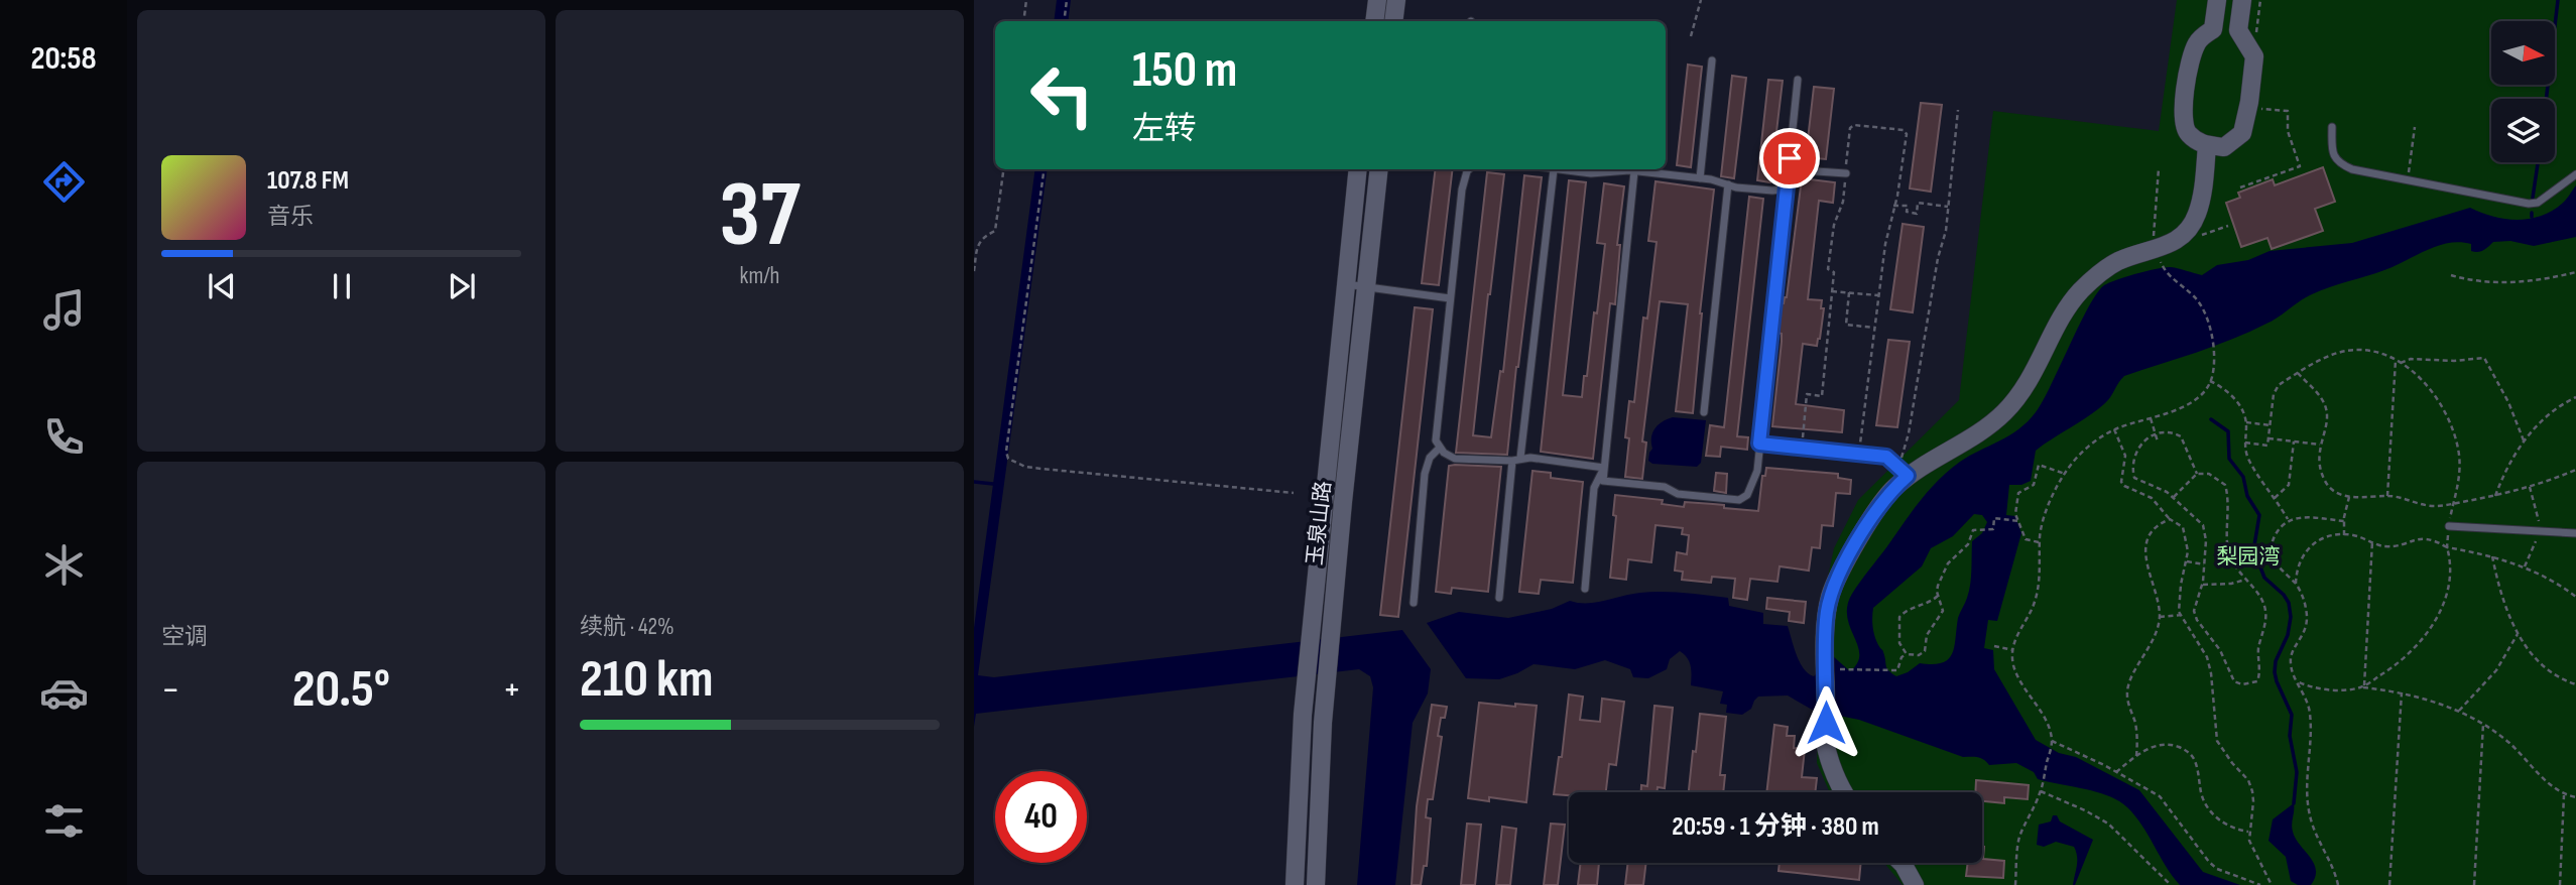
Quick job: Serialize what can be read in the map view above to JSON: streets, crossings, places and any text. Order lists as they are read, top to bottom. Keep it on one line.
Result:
{"streets":{"street":["玉泉山路"]},"parks":["梨园湾"],"north":"right","page":{"tabs":"20:58","tile":[["37","km/h"],"空调",["续航 · 42%","210 km"]],"turn":["150 m","左转"],"song":["107.8 FM","音乐"],"heat":["−","20.5°","+"],"limit":"40","trip":"20:59 · 1 分钟 · 380 m"}}
